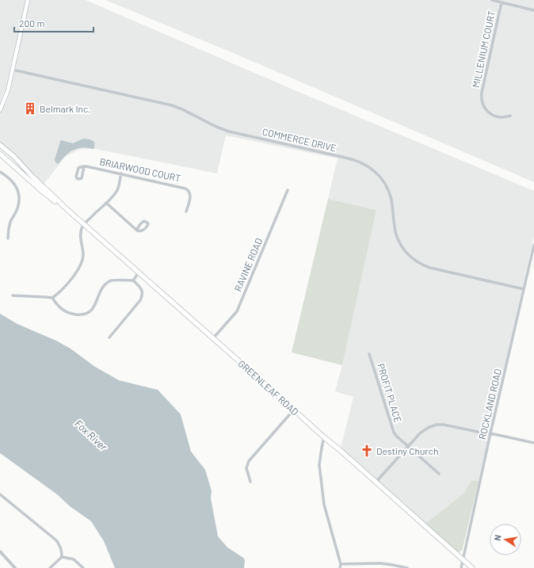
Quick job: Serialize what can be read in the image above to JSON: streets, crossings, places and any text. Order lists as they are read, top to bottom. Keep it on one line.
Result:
{"streets":{"main road":["GREENLEAF ROAD"],"street":["MILLENIUM COURT","COMMERCE DRIVE","BRIARWOOD COURT","RAVINE ROAD","PROFIT PLACE","ROCKLAND ROAD"]},"crossings":[["COMMERCE DRIVE","ROCKLAND ROAD"],["RAVINE ROAD","GREENLEAF ROAD"],["GREENLEAF ROAD","ROCKLAND ROAD"]],"water":["Fox River"],"places":{"building":["Belmark Inc."],"church":["Destiny Church"]},"scale_bar":"200 m","north":"left"}
